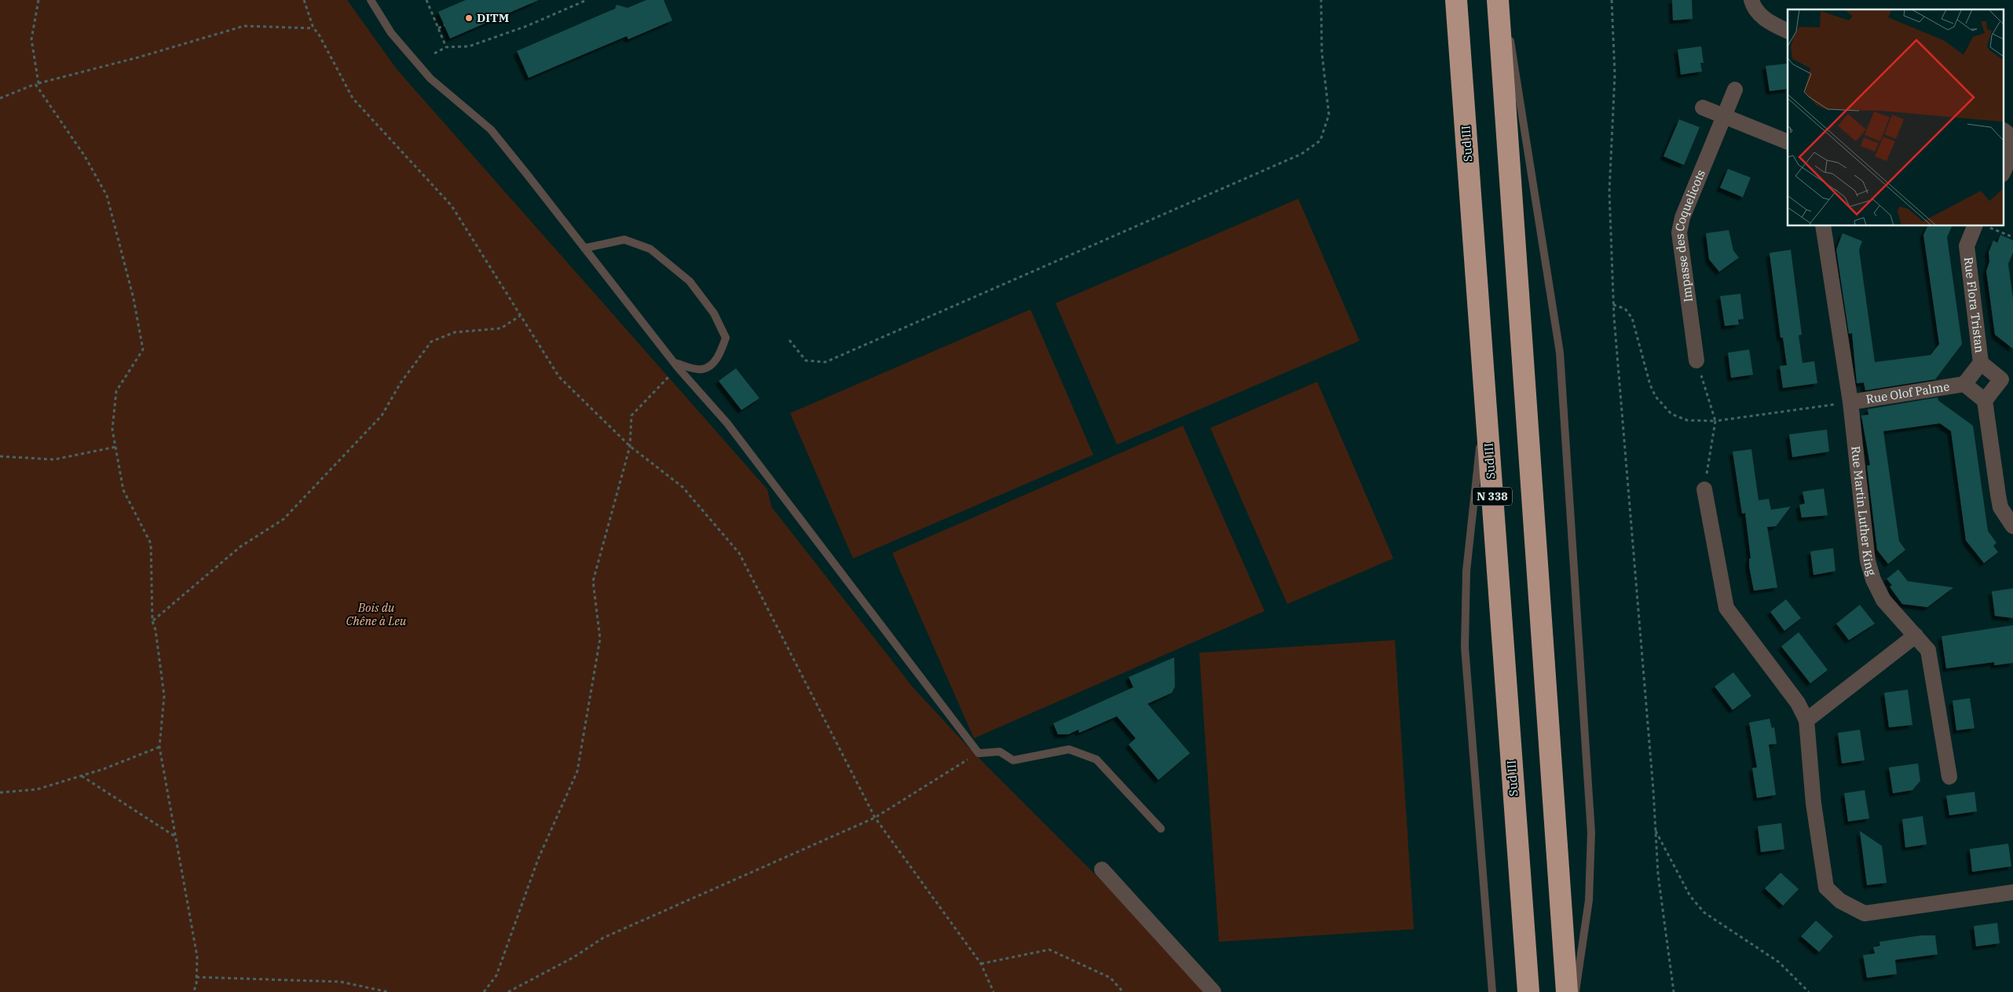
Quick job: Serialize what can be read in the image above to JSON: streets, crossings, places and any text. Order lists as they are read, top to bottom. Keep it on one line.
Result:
{"streets":{"highway":["Sud III","N 338"],"street":["Impasse des Coquelicots","Rue Flora Tristan","Rue Olof Palme","Rue Martin Luther King"]},"crossings":[["Rue Olof Palme","Rue Martin Luther King"]],"parks":["Bois du Chêne à Leu"],"places":["DITM"]}
